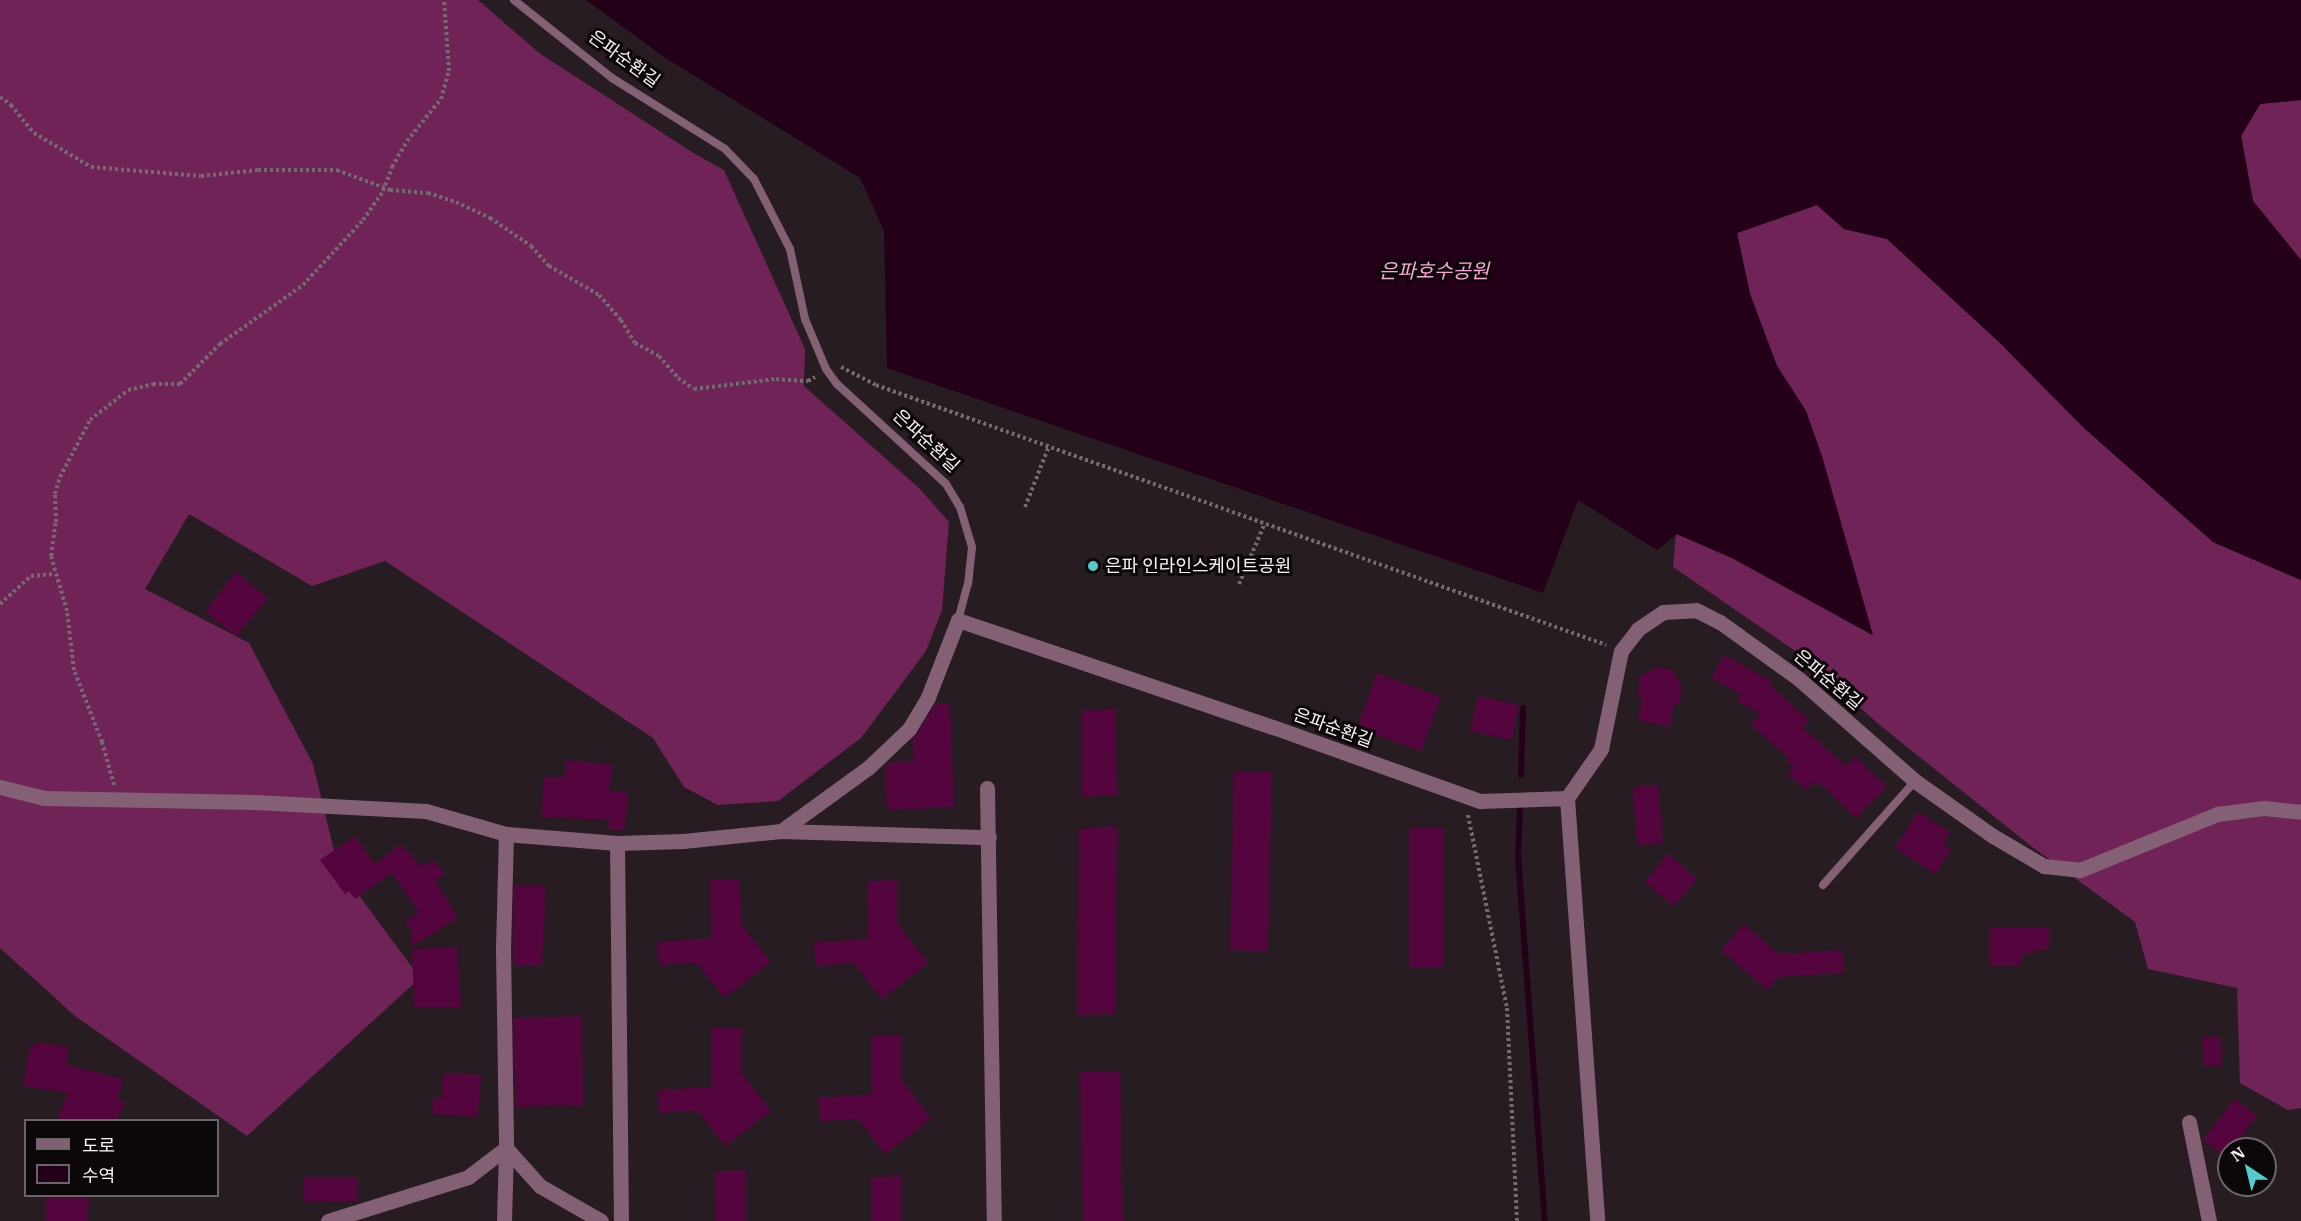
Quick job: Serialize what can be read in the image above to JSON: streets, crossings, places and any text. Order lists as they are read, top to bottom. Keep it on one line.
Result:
{"streets":{"street":["은파순환길"]},"water":["은파호수공원"],"places":["은파 인라인스케이트공원"],"legend":["도로","수역"],"north":"top left"}
